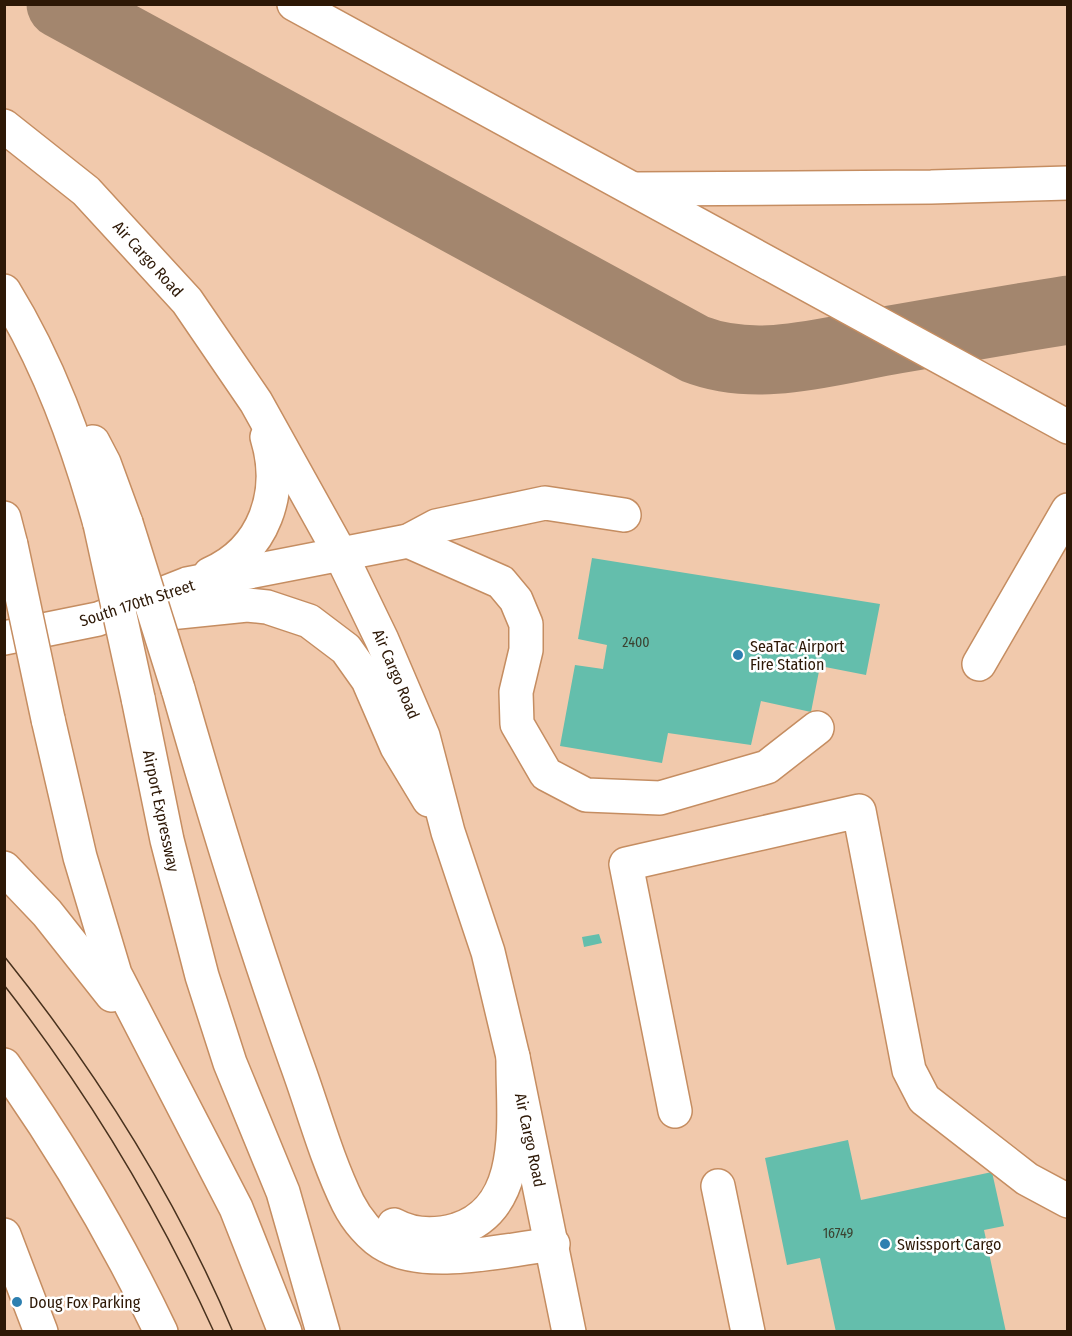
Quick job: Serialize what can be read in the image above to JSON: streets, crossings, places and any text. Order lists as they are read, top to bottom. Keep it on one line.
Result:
{"streets":{"main road":["Air Cargo Road","South 170th Street","Airport Expressway"]},"crossings":[["Air Cargo Road","South 170th Street"]],"places":["SeaTac Airport Fire Station","Swissport Cargo","Doug Fox Parking"],"house_numbers":["2400","16749"]}
